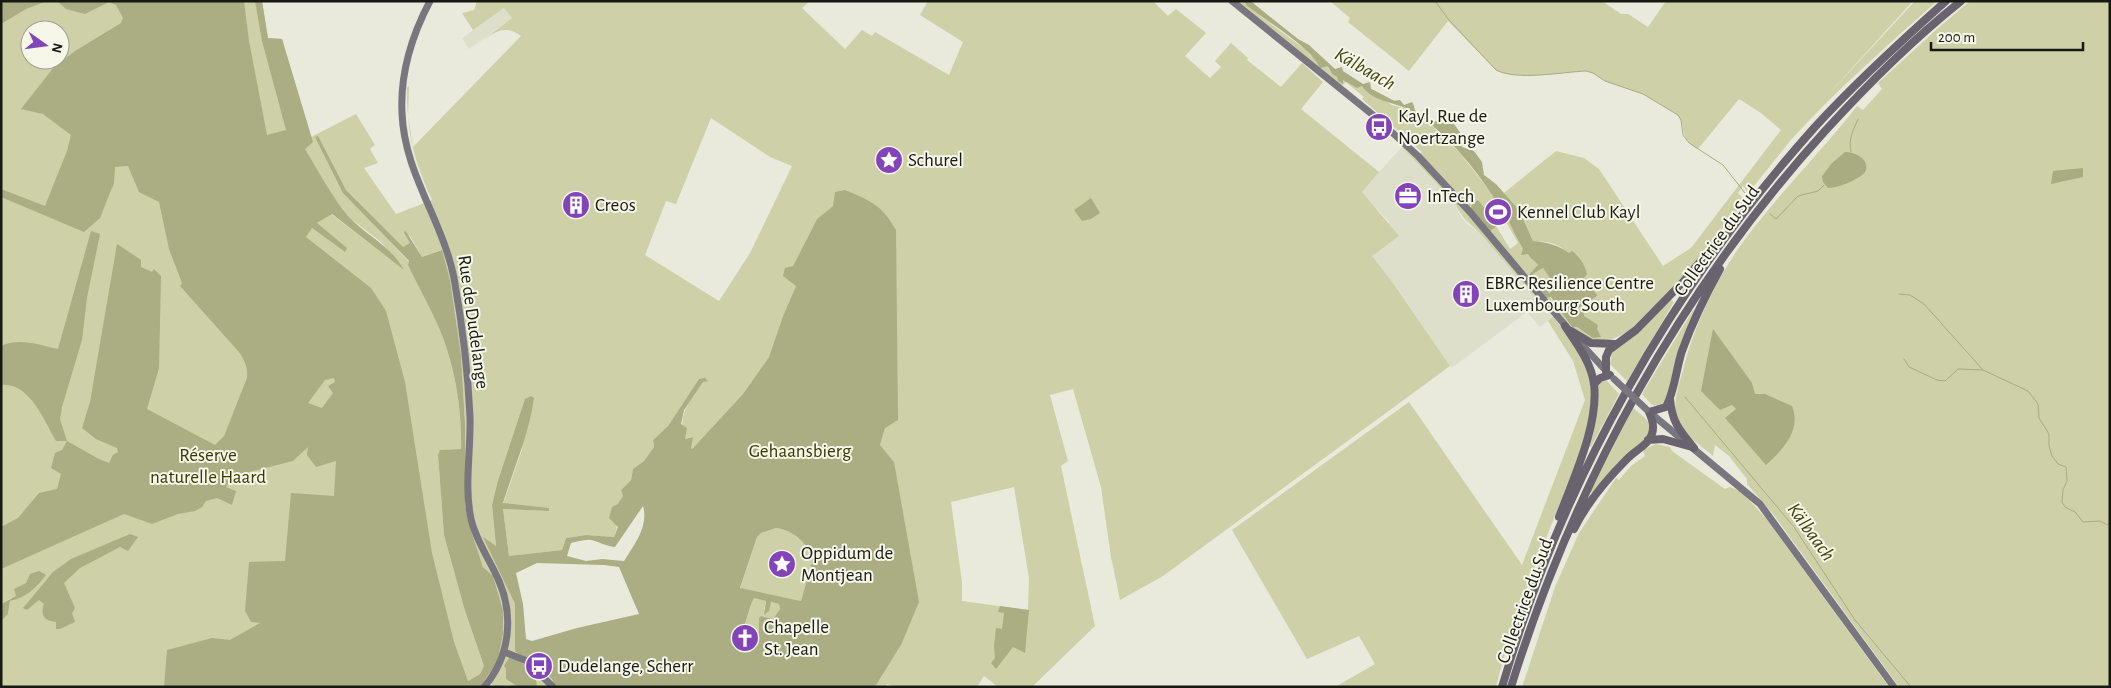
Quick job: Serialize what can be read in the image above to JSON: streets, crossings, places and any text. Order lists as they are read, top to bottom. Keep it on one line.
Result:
{"streets":{"highway":["Collectrice du Sud"],"main road":["Rue de Dudelange"]},"water":["Kälbaach"],"parks":["Gehaansbierg","Réserve naturelle Haard"],"places":{"bus stop":["Kayl, Rue de Noertzange","Dudelange, Scherr"],"place":["Schurel","Oppidum de Montjean"],"office":["InTech"],"building":["Creos","EBRC Resilience Centre Luxembourg South"],"sports":["Kennel Club Kayl"],"church":["Chapelle St. Jean"]},"scale_bar":"200 m","north":"right"}
